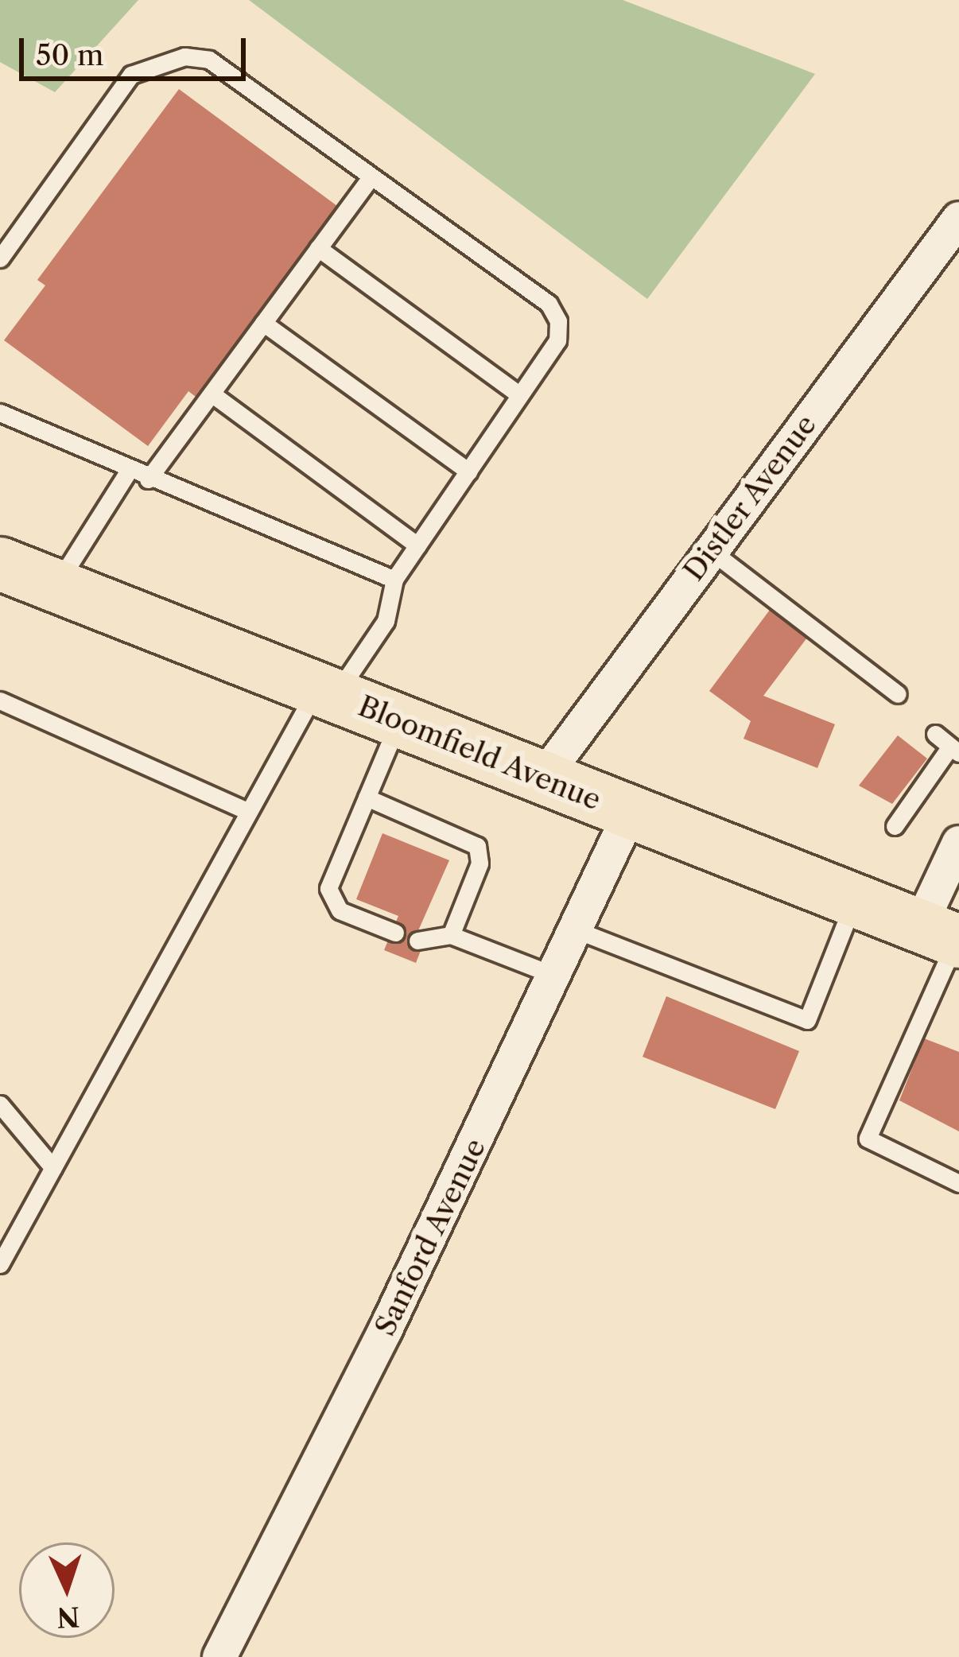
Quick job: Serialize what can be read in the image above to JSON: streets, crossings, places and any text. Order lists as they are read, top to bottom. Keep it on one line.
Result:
{"streets":{"main road":["Bloomfield Avenue"],"street":["Distler Avenue","Sanford Avenue"]},"crossings":[["Distler Avenue","Bloomfield Avenue"],["Bloomfield Avenue","Sanford Avenue"]],"scale_bar":"50 m","north":"bottom"}
